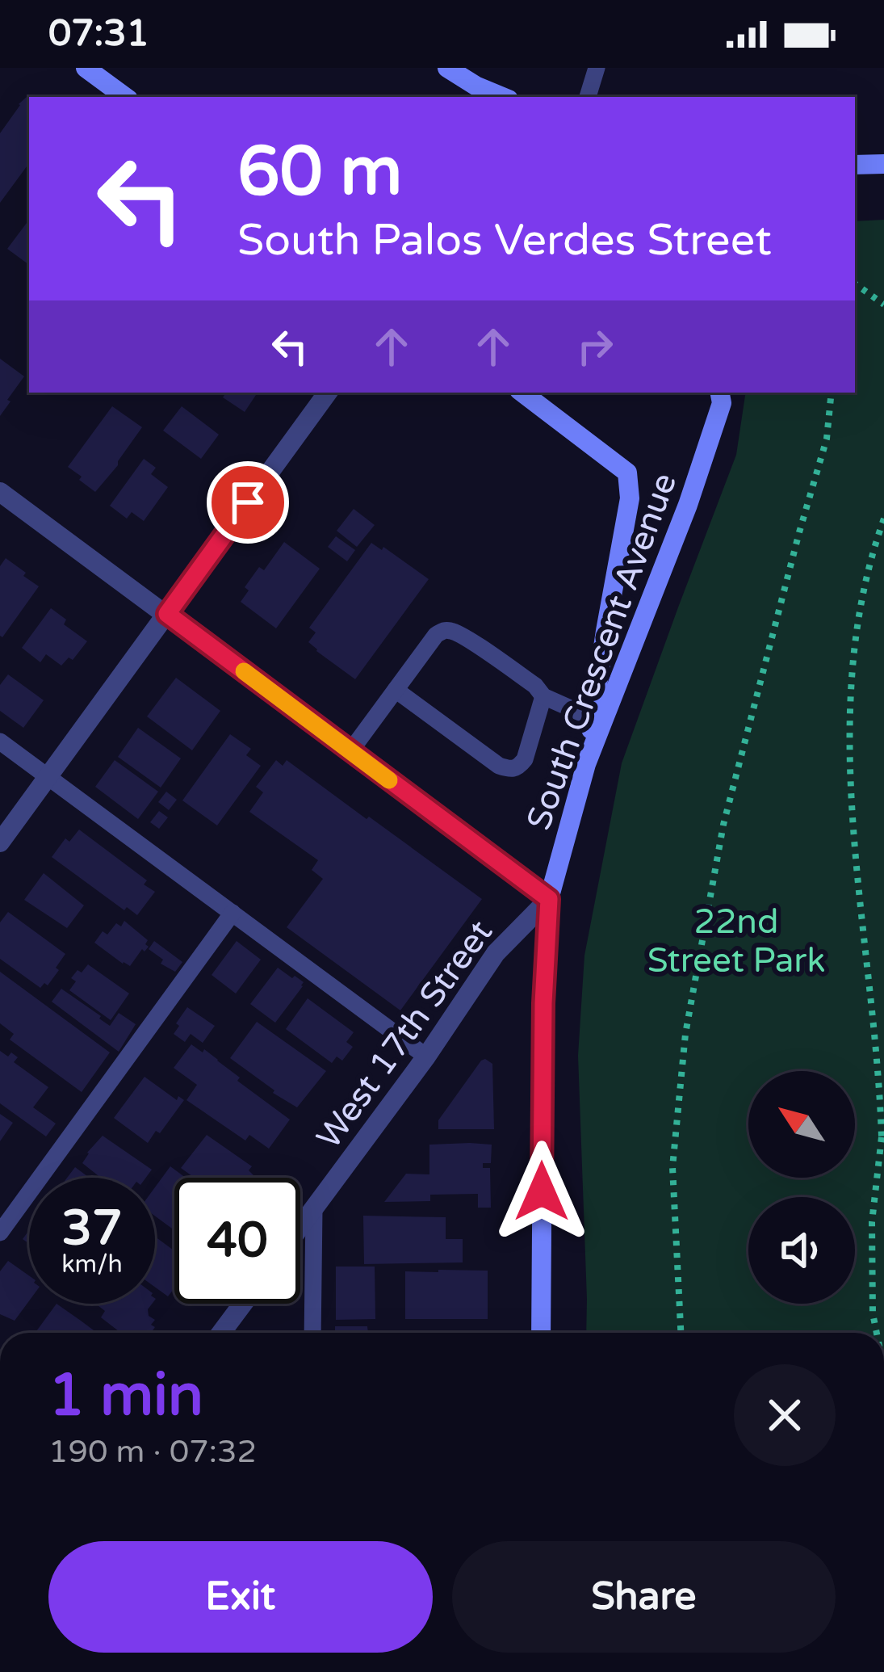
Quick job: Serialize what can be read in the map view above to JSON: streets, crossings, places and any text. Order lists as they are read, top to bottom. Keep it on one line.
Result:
{"streets":{"street":["South Crescent Avenue","West 17th Street"]},"crossings":[["South Crescent Avenue","West 17th Street"]],"parks":["22nd Street Park"],"north":"top left","page":{"status":"07:31","turn":["60 m","South Palos Verdes Street"],"speed":"37 km/h","limit":"40","heading":["1 min","190 m · 07:32"],"buttons":["Exit","Share"]}}
